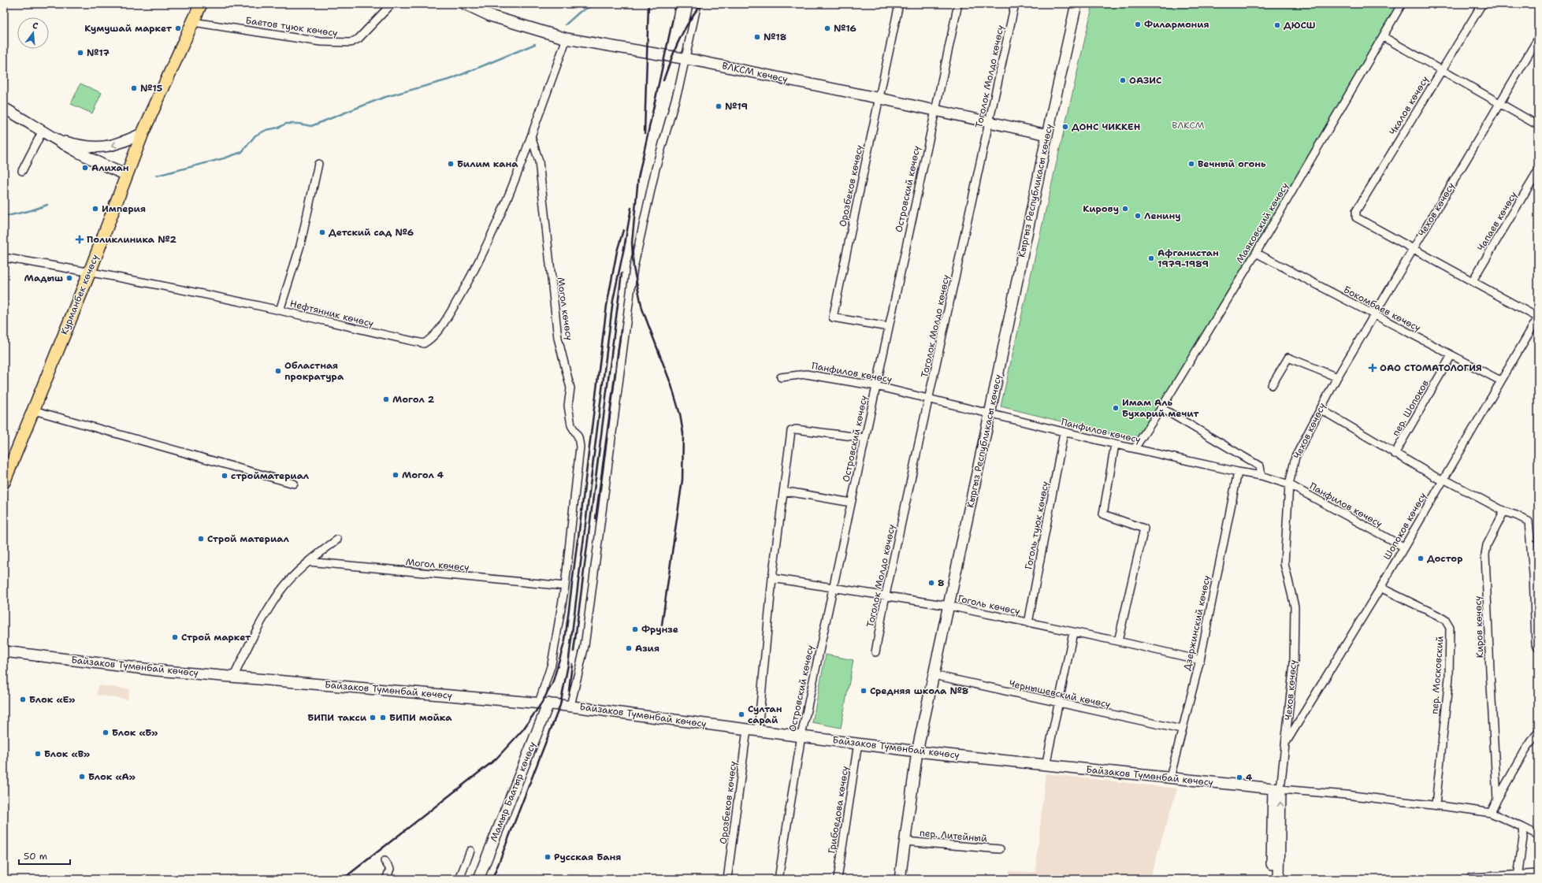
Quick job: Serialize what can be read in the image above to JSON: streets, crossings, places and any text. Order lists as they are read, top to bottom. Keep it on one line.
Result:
{"streets":{"main road":["ВЛКСМ көчөсү","Кыргыз Республикасы көчөсү","Чехов көчөсү","Курманбек көчөсү","Байзаков Түмөнбай көчөсү","Мамыр Баатыр көчөсү"],"street":["Баетов туюк көчөсү","Тоголок Молдо көчөсү","Чкалов көчөсү","Орозбеков көчөсү","Островский көчөсү","Чапаев көчөсү","Маяковский көчөсү","Могол көчөсү","Бокомбаев көчөсү","Нефтянник көчөсү","Панфилов көчөсү","пер. Шопоков","Гоголь туюк көчөсү","Шопоков көчөсү","Гоголь көчөсү","Дзержинский көчөсү","Киров көчөсү","пер. Московский","Чернышевский көчөсү","Грибоедова көчөсү","пер. Литейный"]},"crossings":[["Баетов туюк көчөсү","Курманбек көчөсү"],["ВЛКСМ көчөсү","Тоголок Молдо көчөсү"],["ВЛКСМ көчөсү","Орозбеков көчөсү"],["ВЛКСМ көчөсү","Островский көчөсү"],["ВЛКСМ көчөсү","Кыргыз Республикасы көчөсү"],["Тоголок Молдо көчөсү","Панфилов көчөсү"],["Тоголок Молдо көчөсү","Гоголь көчөсү"],["Чкалов көчөсү","Чехов көчөсү"],["Орозбеков көчөсү","Островский көчөсү"],["Орозбеков көчөсү","Байзаков Түмөнбай көчөсү"],["Островский көчөсү","Панфилов көчөсү"],["Островский көчөсү","Гоголь көчөсү"],["Островский көчөсү","Байзаков Түмөнбай көчөсү"],["Кыргыз Республикасы көчөсү","Панфилов көчөсү"],["Кыргыз Республикасы көчөсү","Гоголь көчөсү"],["Кыргыз Республикасы көчөсү","Байзаков Түмөнбай көчөсү"],["Кыргыз Республикасы көчөсү","Чернышевский көчөсү"],["Кыргыз Республикасы көчөсү","пер. Литейный"],["Чехов көчөсү","Бокомбаев көчөсү"],["Чехов көчөсү","Панфилов көчөсү"],["Чехов көчөсү","Шопоков көчөсү"],["Чехов көчөсү","Байзаков Түмөнбай көчөсү"],["Маяковский көчөсү","Бокомбаев көчөсү"],["Маяковский көчөсү","Панфилов көчөсү"],["Курманбек көчөсү","Нефтянник көчөсү"],["Могол көчөсү","Нефтянник көчөсү"],["Могол көчөсү","Байзаков Түмөнбай көчөсү"],["Могол көчөсү","Мамыр Баатыр көчөсү"],["Бокомбаев көчөсү","пер. Шопоков"],["Бокомбаев көчөсү","Шопоков көчөсү"],["Панфилов көчөсү","Гоголь туюк көчөсү"],["Панфилов көчөсү","Шопоков көчөсү"],["Панфилов көчөсү","Дзержинский көчөсү"],["Гоголь туюк көчөсү","Гоголь көчөсү"],["Шопоков көчөсү","пер. Московский"],["Гоголь көчөсү","Дзержинский көчөсү"],["Дзержинский көчөсү","Байзаков Түмөнбай көчөсү"],["Дзержинский көчөсү","Чернышевский көчөсү"],["Байзаков Түмөнбай көчөсү","Мамыр Баатыр көчөсү"],["Байзаков Түмөнбай көчөсү","Грибоедова көчөсү"]],"parks":["ВЛКСМ"],"places":{"other":["Филармония","ДЮСШ","Кумушай маркет","№16","№18","№17","ОАЗИС","№15","№19","ДОНС ЧИККЕН","Билим кана","Вечный огонь","Алихан","Империя","Кирову","Ленину","Детский сад №6","Афганистан 1979-1989","Мадыш","Областная прократура","Могол 2","Имам Аль Бухарий мечит","Могол 4","стройматериал","Строй материал","Достор","8","Фрунзе","Строй маркет","Азия","Средняя школа №8","Блок «Е»","Султан сарай","БИПИ такси","БИПИ мойка","Блок «Б»","Блок «В»","Блок «А»","4","Русская Баня"],"health":["Поликлиника №2","ОАО СТОМАТОЛОГИЯ"]},"scale_bar":"50 m","north":"top"}
